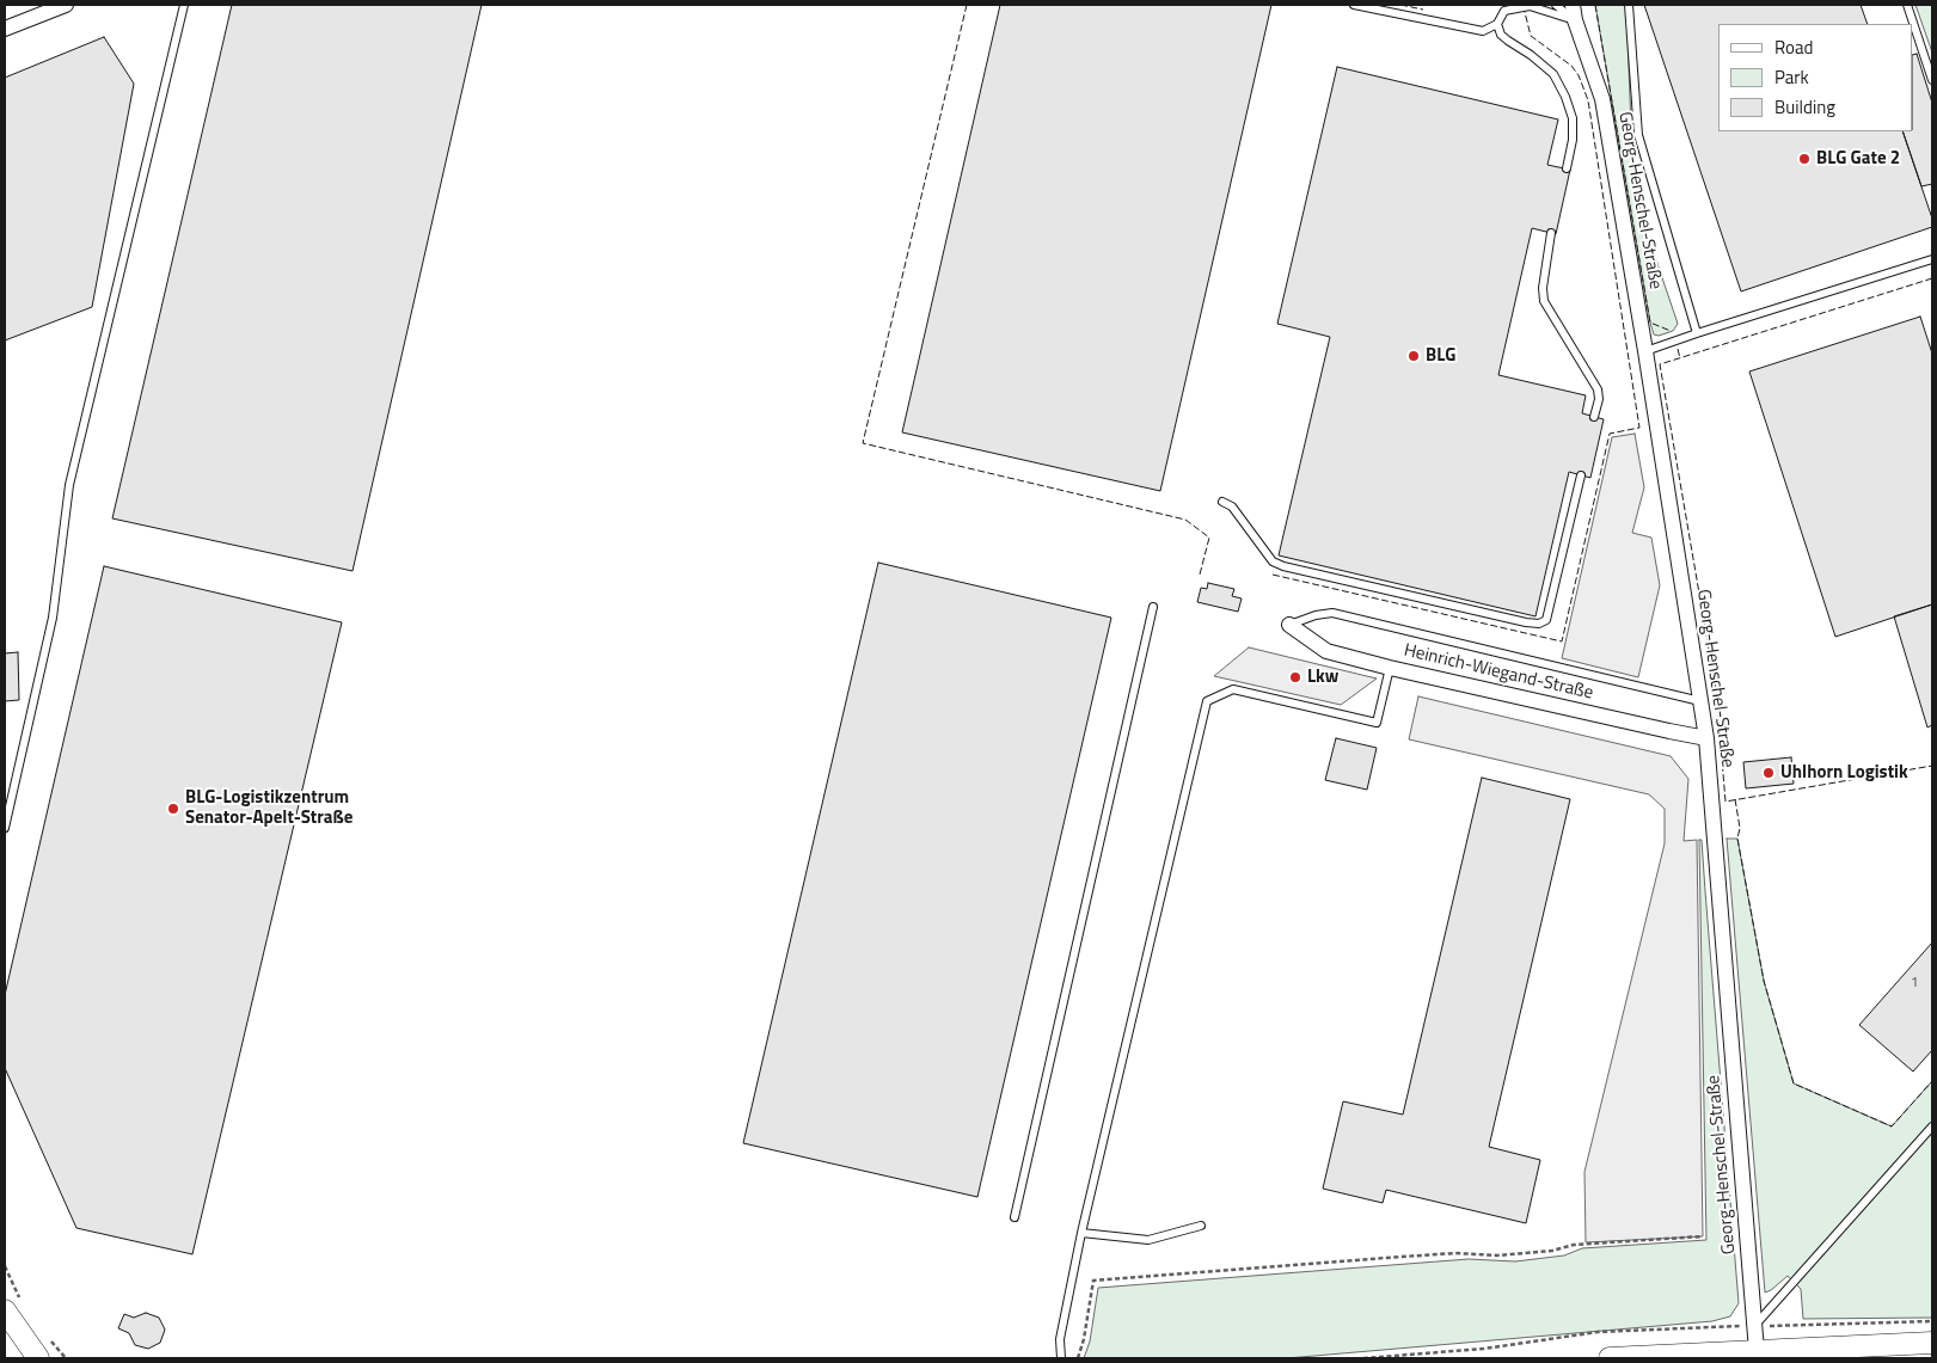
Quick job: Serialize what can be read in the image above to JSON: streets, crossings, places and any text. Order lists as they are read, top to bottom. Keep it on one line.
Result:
{"streets":{"street":["Georg-Henschel-Straße","Heinrich-Wiegand-Straße"]},"crossings":[["Georg-Henschel-Straße","Heinrich-Wiegand-Straße"]],"places":["BLG Gate 2","BLG","Lkw","Uhlhorn Logistik","BLG-Logistikzentrum Senator-Apelt-Straße"],"house_numbers":["1"],"legend":["Road","Park","Building"]}
